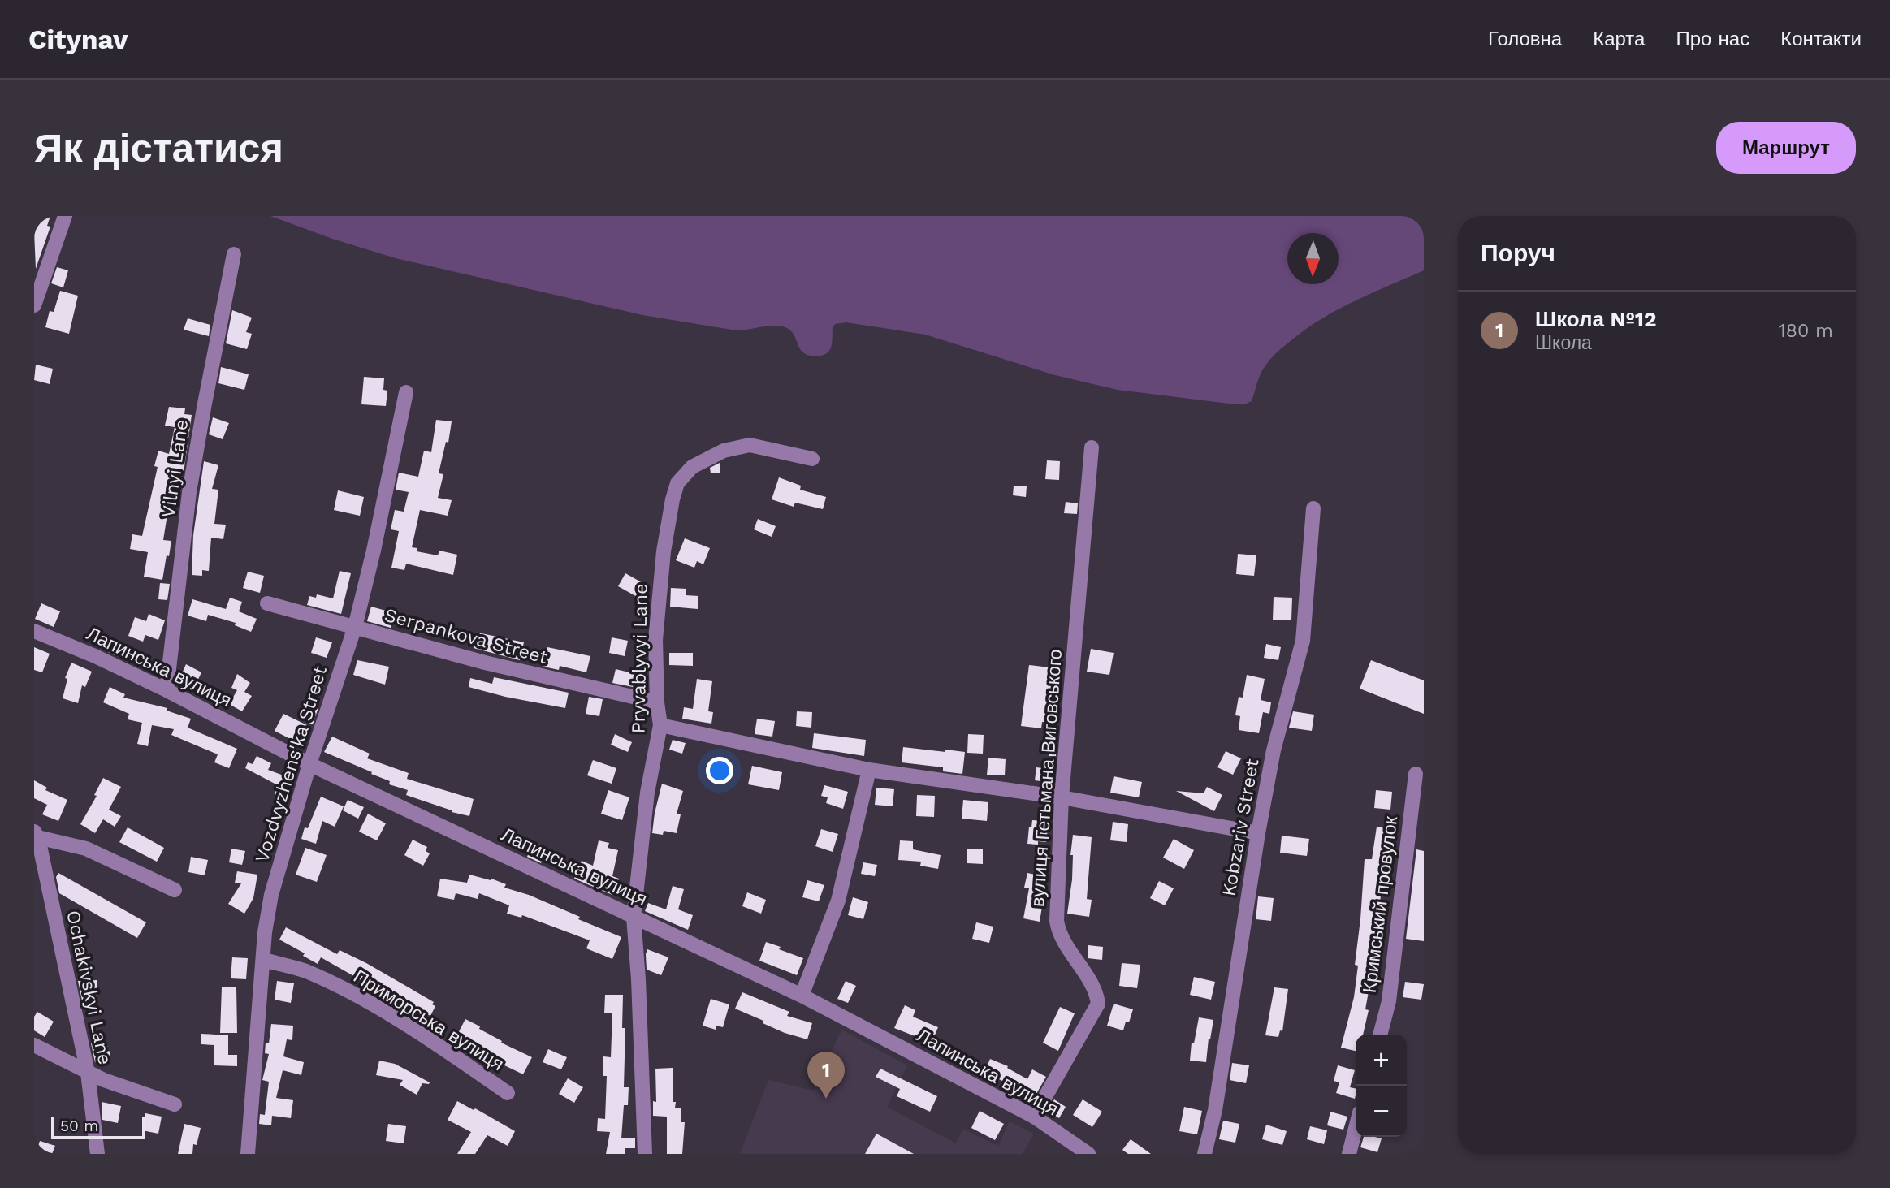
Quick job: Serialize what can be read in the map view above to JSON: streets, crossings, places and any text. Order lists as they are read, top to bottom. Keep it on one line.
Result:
{"streets":{"street":["Vilnyi Lane","Serpankova Street","Pryvablyvyi Lane","Лапинська вулиця","Vozdvyzhens'ka Street","вулиця Гетьмана Виговського","Kobzariv Street","Кримський провулок","Ochakivskyi Lane","Приморська вулиця"]},"crossings":[["Vilnyi Lane","Лапинська вулиця"],["Serpankova Street","Pryvablyvyi Lane"],["Serpankova Street","Vozdvyzhens'ka Street"],["Pryvablyvyi Lane","Лапинська вулиця"],["Лапинська вулиця","Vozdvyzhens'ka Street"],["Лапинська вулиця","вулиця Гетьмана Виговського"],["Vozdvyzhens'ka Street","Приморська вулиця"]],"scale_bar":"50 m","north":"bottom","page":{"header":"Citynav","nav":["Головна","Карта","Про нас","Контакти"],"buttons":"Маршрут","title":"Як дістатися","heading":"Поруч","list":[{"mark":"1","name":"Школа №12","note":"Школа","value":"180 m"}],"map_buttons":["+","−"],"pins":"1","scale":"50 m"}}
